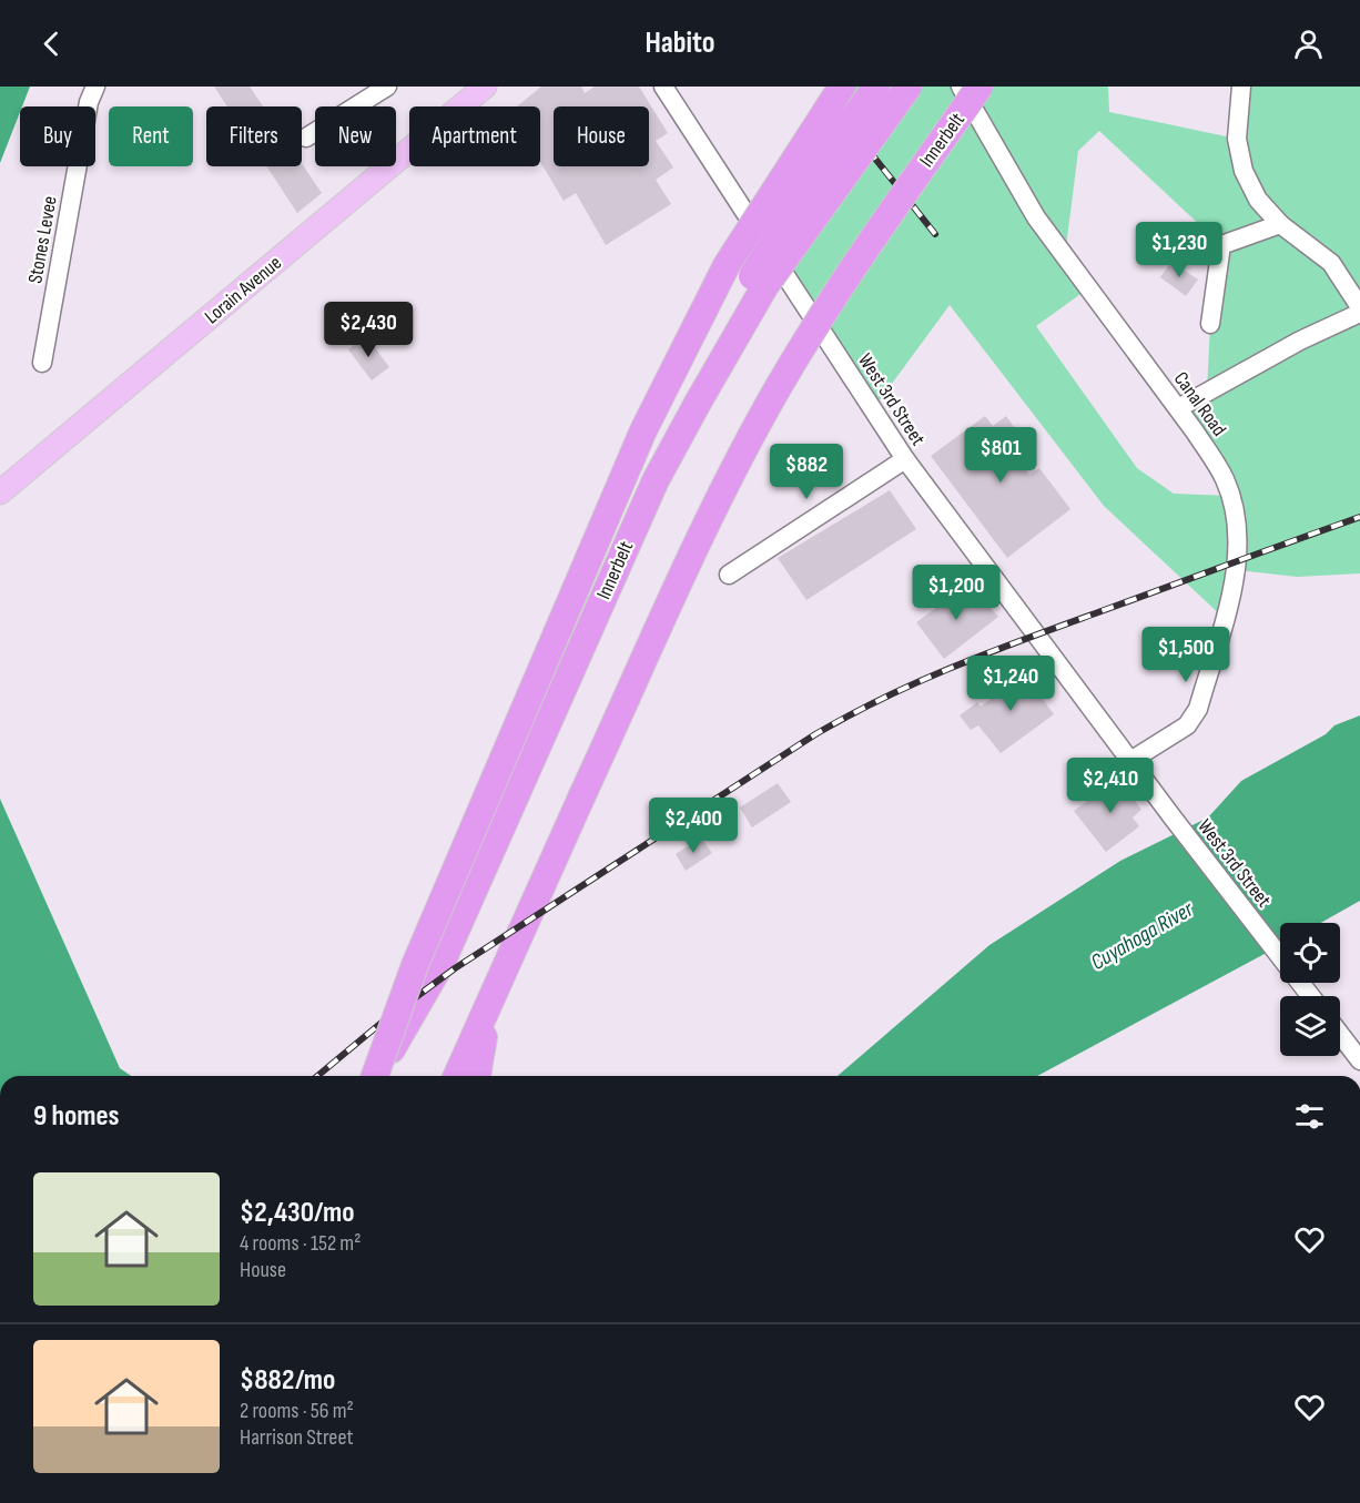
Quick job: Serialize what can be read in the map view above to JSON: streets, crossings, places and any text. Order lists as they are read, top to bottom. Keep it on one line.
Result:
{"streets":{"highway":["Innerbelt"],"main road":["Lorain Avenue"],"street":["Stones Levee","West 3rd Street","Canal Road"]},"crossings":[["West 3rd Street","Canal Road"]],"water":["Cuyahoga River"],"page":{"header":"Habito","chip":["Buy","Rent","Filters","New","Apartment","House"],"price":["$1,230","$2,430","$801","$882","$1,200","$1,500","$1,240","$2,410","$2,400"],"heading":"9 homes","list":[{"name":"$2,430/mo","note":"4 rooms · 152 m² · House"},{"name":"$882/mo","note":"2 rooms · 56 m² · Harrison Street"}]}}
